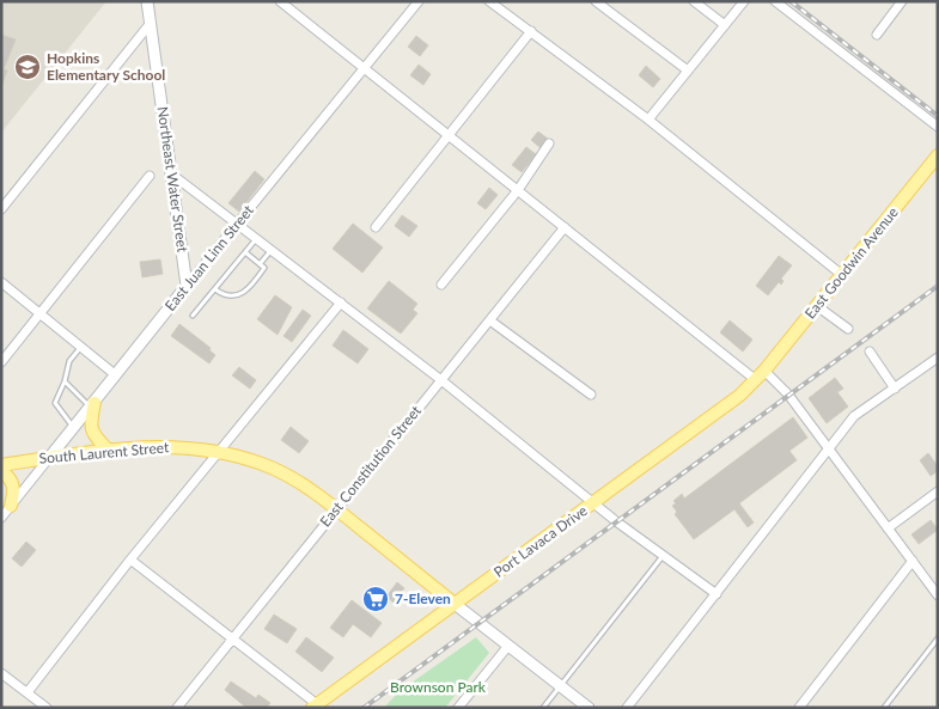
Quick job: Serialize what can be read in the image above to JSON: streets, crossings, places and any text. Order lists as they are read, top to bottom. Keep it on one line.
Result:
{"streets":{"main road":["East Goodwin Avenue","South Laurent Street","Port Lavaca Drive"],"street":["Northeast Water Street","East Juan Linn Street","East Constitution Street"]},"crossings":[["Northeast Water Street","East Juan Linn Street"],["East Juan Linn Street","South Laurent Street"],["East Goodwin Avenue","Port Lavaca Drive"],["South Laurent Street","East Constitution Street"],["South Laurent Street","Port Lavaca Drive"]],"parks":["Brownson Park"],"places":{"school or university":["Hopkins Elementary School"],"supermarket":["7-Eleven"]}}
